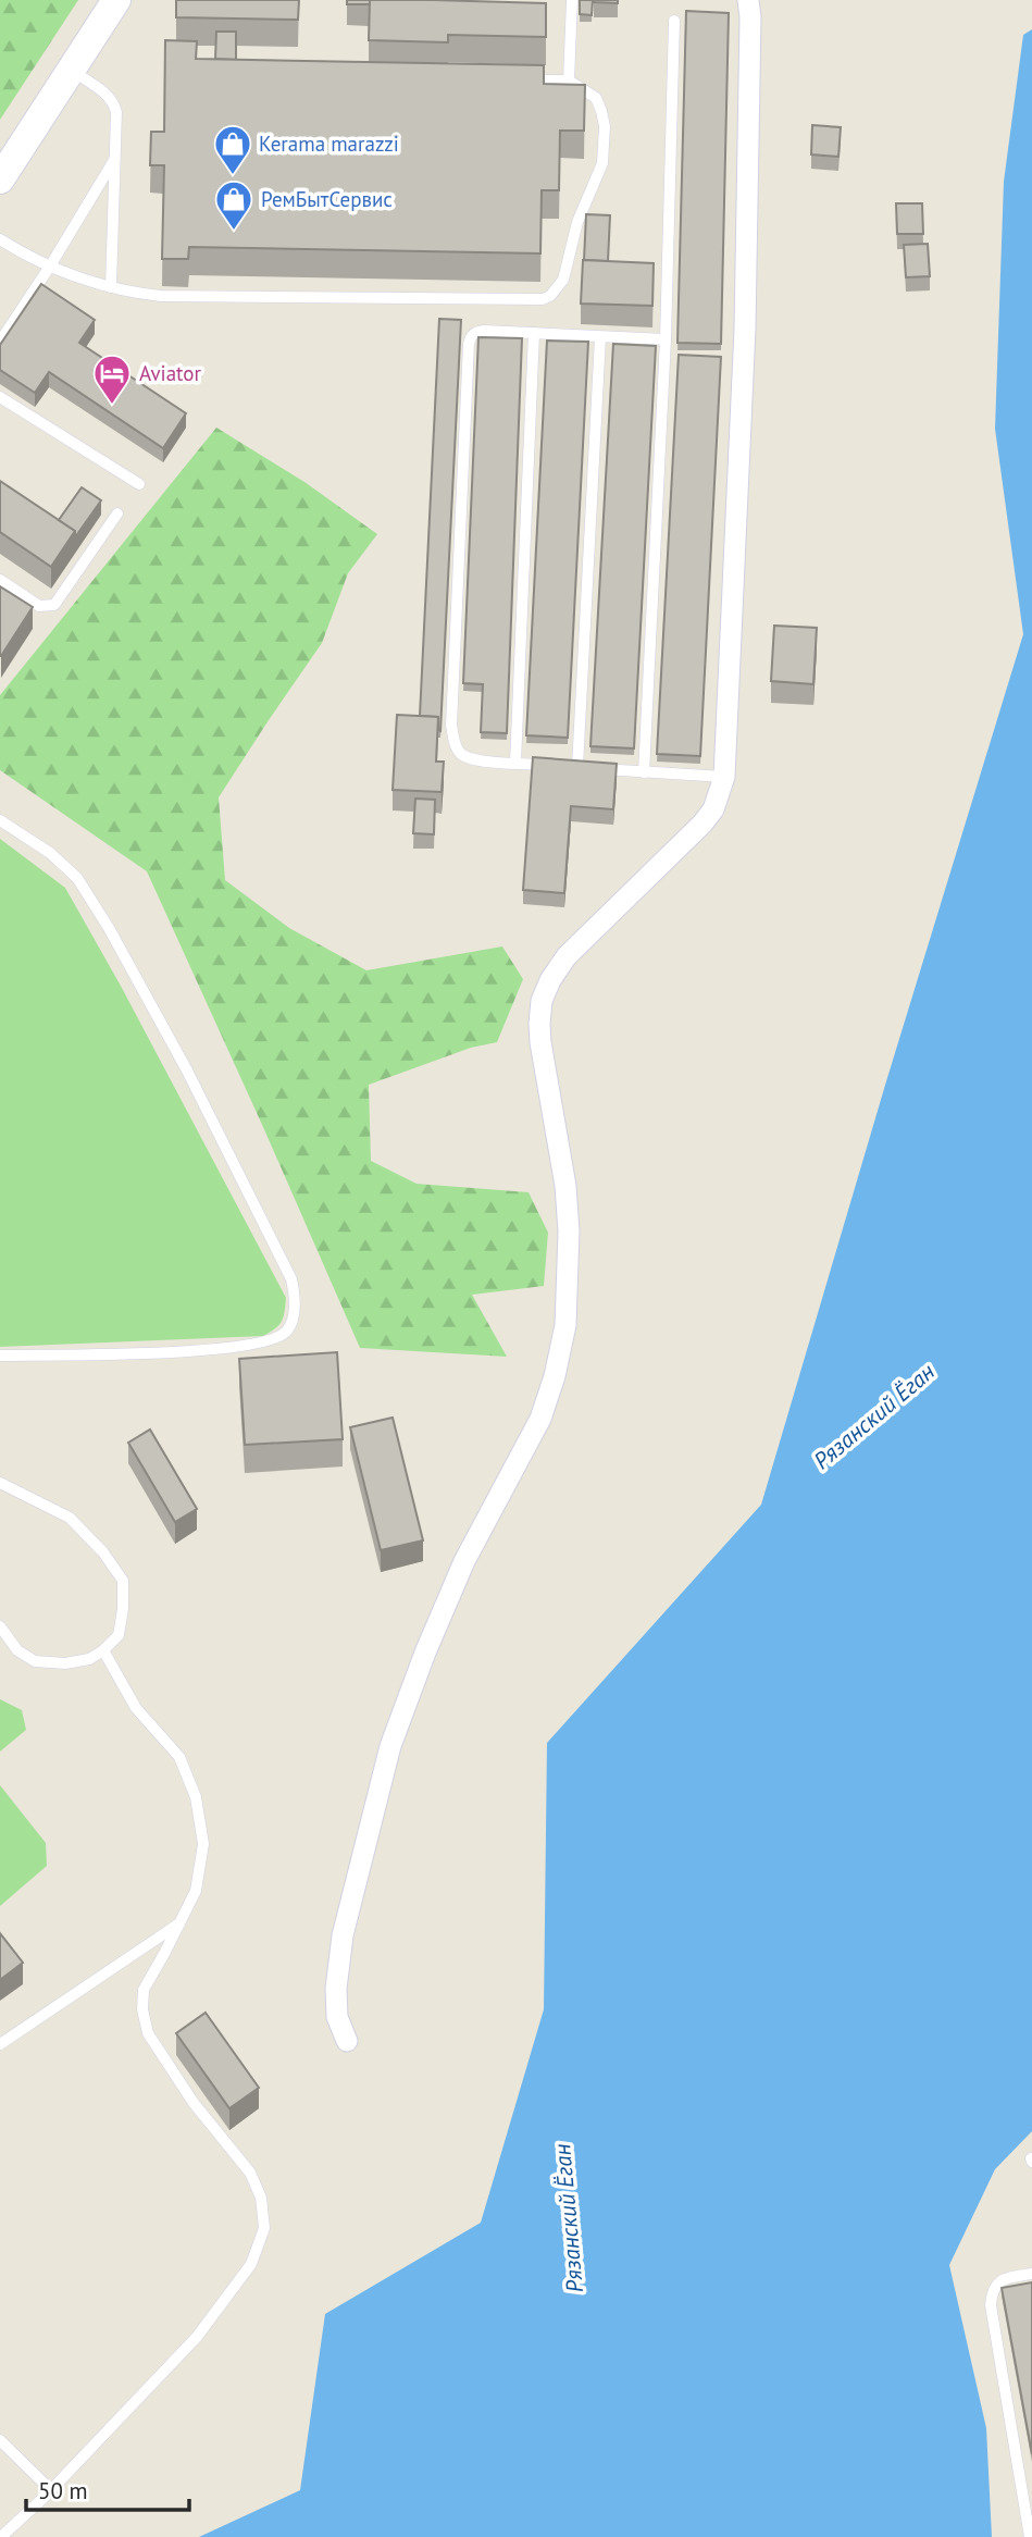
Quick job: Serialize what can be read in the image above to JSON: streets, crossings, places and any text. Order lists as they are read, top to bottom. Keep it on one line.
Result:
{"water":["Рязанский Ёган"],"places":{"shop":["Kerama marazzi","РемБытСервис"],"hotel":["Aviator"]},"scale_bar":"50 m"}
